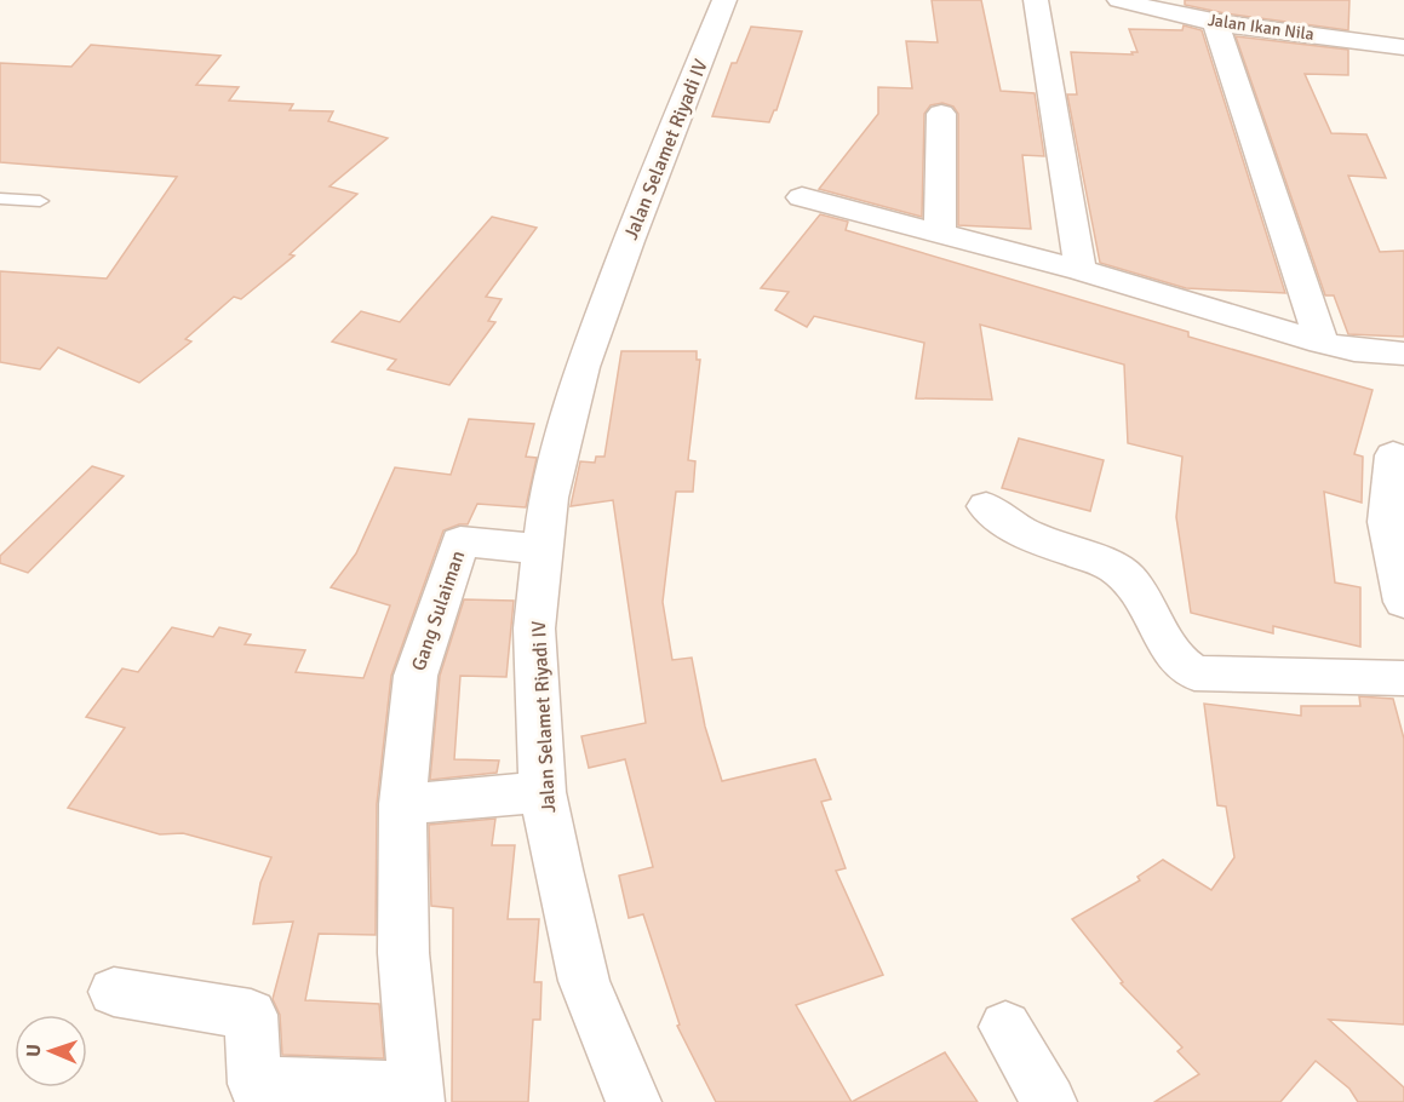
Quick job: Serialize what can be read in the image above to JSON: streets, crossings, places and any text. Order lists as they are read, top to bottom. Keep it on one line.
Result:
{"streets":{"street":["Jalan Ikan Nila","Jalan Selamet Riyadi IV","Gang Sulaiman"]},"crossings":[["Jalan Selamet Riyadi IV","Gang Sulaiman"]],"north":"left"}
